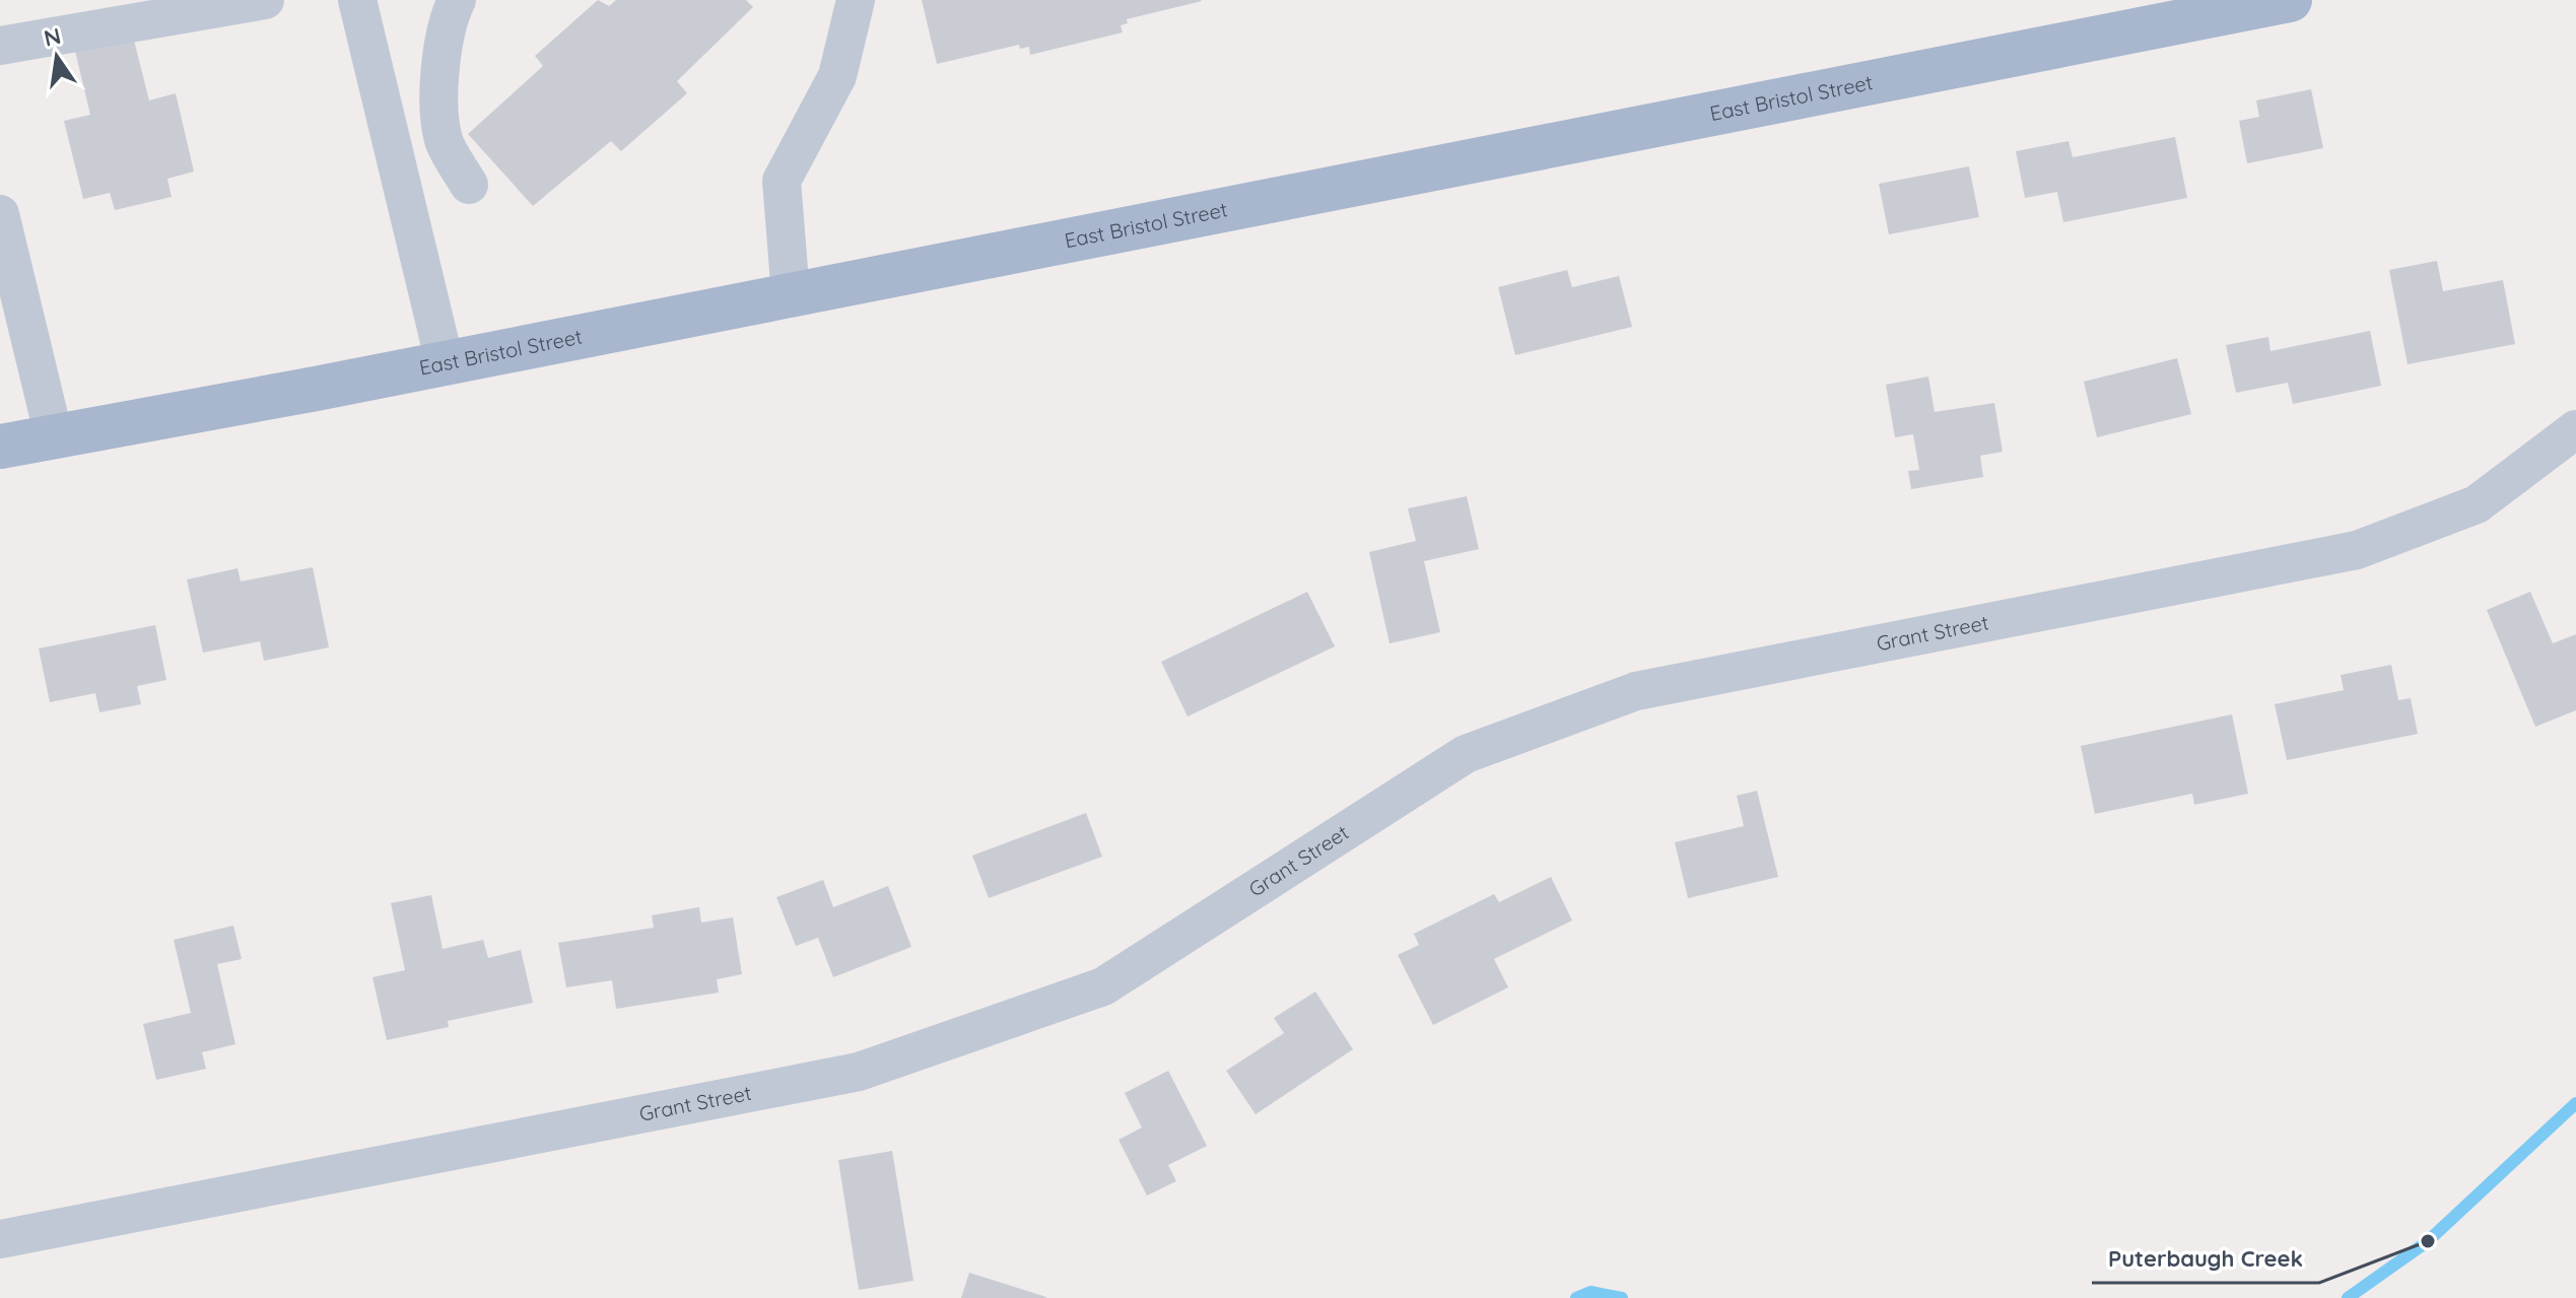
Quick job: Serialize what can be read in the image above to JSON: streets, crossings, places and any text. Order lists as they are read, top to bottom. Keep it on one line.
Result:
{"streets":{"main road":["East Bristol Street"],"street":["Grant Street"]},"places":["Puterbaugh Creek"],"north":"top"}
